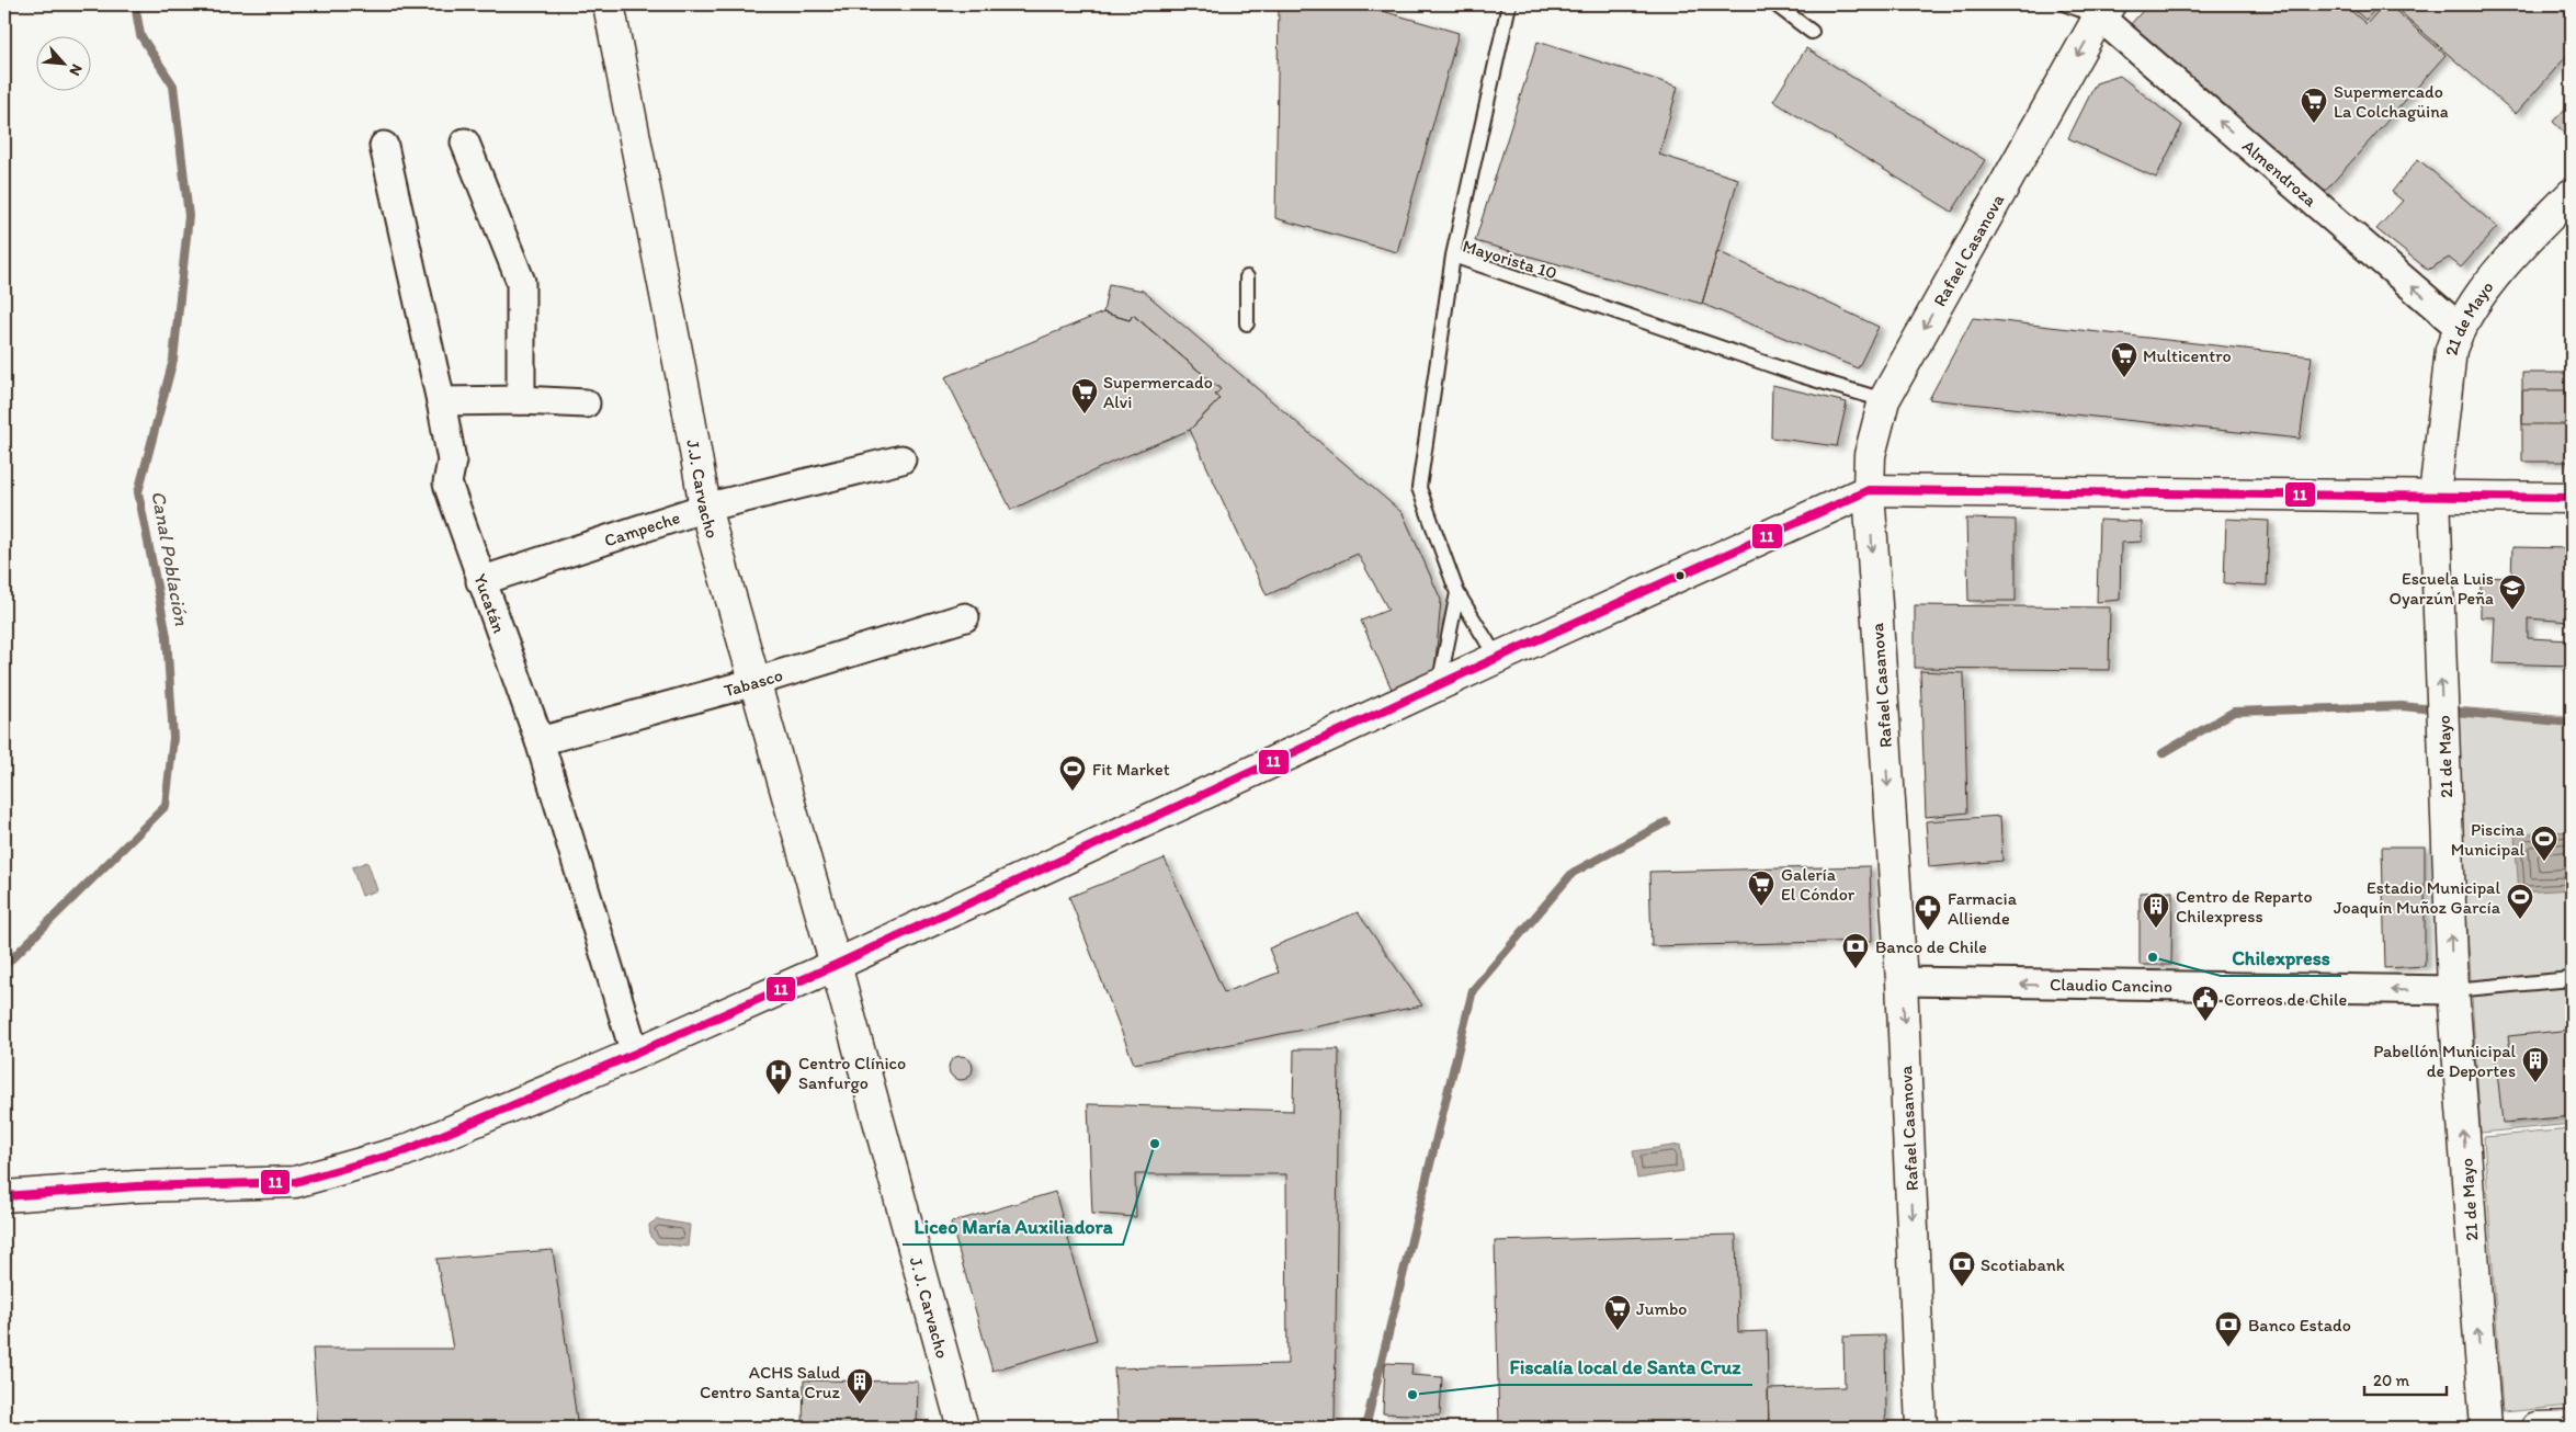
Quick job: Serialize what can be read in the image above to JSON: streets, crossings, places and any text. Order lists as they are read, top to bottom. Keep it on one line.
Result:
{"streets":{"main road":["Rafael Casanova","21 de Mayo","J.J. Carvacho","J. J. Carvacho"],"street":["Almendroza","Campeche","Yucatán","Tabasco","Claudio Cancino"],"lane":["Mayorista 10"]},"crossings":[["Almendroza","Rafael Casanova"],["Almendroza","21 de Mayo"],["Rafael Casanova","Mayorista 10"],["Rafael Casanova","Claudio Cancino"],["21 de Mayo","Claudio Cancino"],["J.J. Carvacho","Campeche"],["J.J. Carvacho","Tabasco"],["J.J. Carvacho","J. J. Carvacho"],["Campeche","Yucatán"],["Yucatán","Tabasco"]],"one_way":["Almendroza","Rafael Casanova","21 de Mayo","Claudio Cancino"],"water":["Canal Población"],"places":{"supermarket":["Supermercado La Colchagüina","Multicentro","Supermercado Alvi","Galería El Cóndor","Jumbo"],"school or university":["Escuela Luis Oyarzún Peña"],"sports":["Fit Market","Piscina Municipal","Estadio Municipal Joaquín Muñoz García"],"building":["Centro de Reparto Chilexpress","Pabellón Municipal de Deportes","ACHS Salud Centro Santa Cruz"],"pharmacy":["Farmacia Alliende"],"other":["Chilexpress","Liceo María Auxiliadora","Fiscalía local de Santa Cruz"],"bank":["Banco de Chile","Scotiabank","Banco Estado"],"public building":["Correos de Chile"],"hospital":["Centro Clínico Sanfurgo"]},"lines":["transit line 11"],"scale_bar":"20 m","north":"bottom right"}
